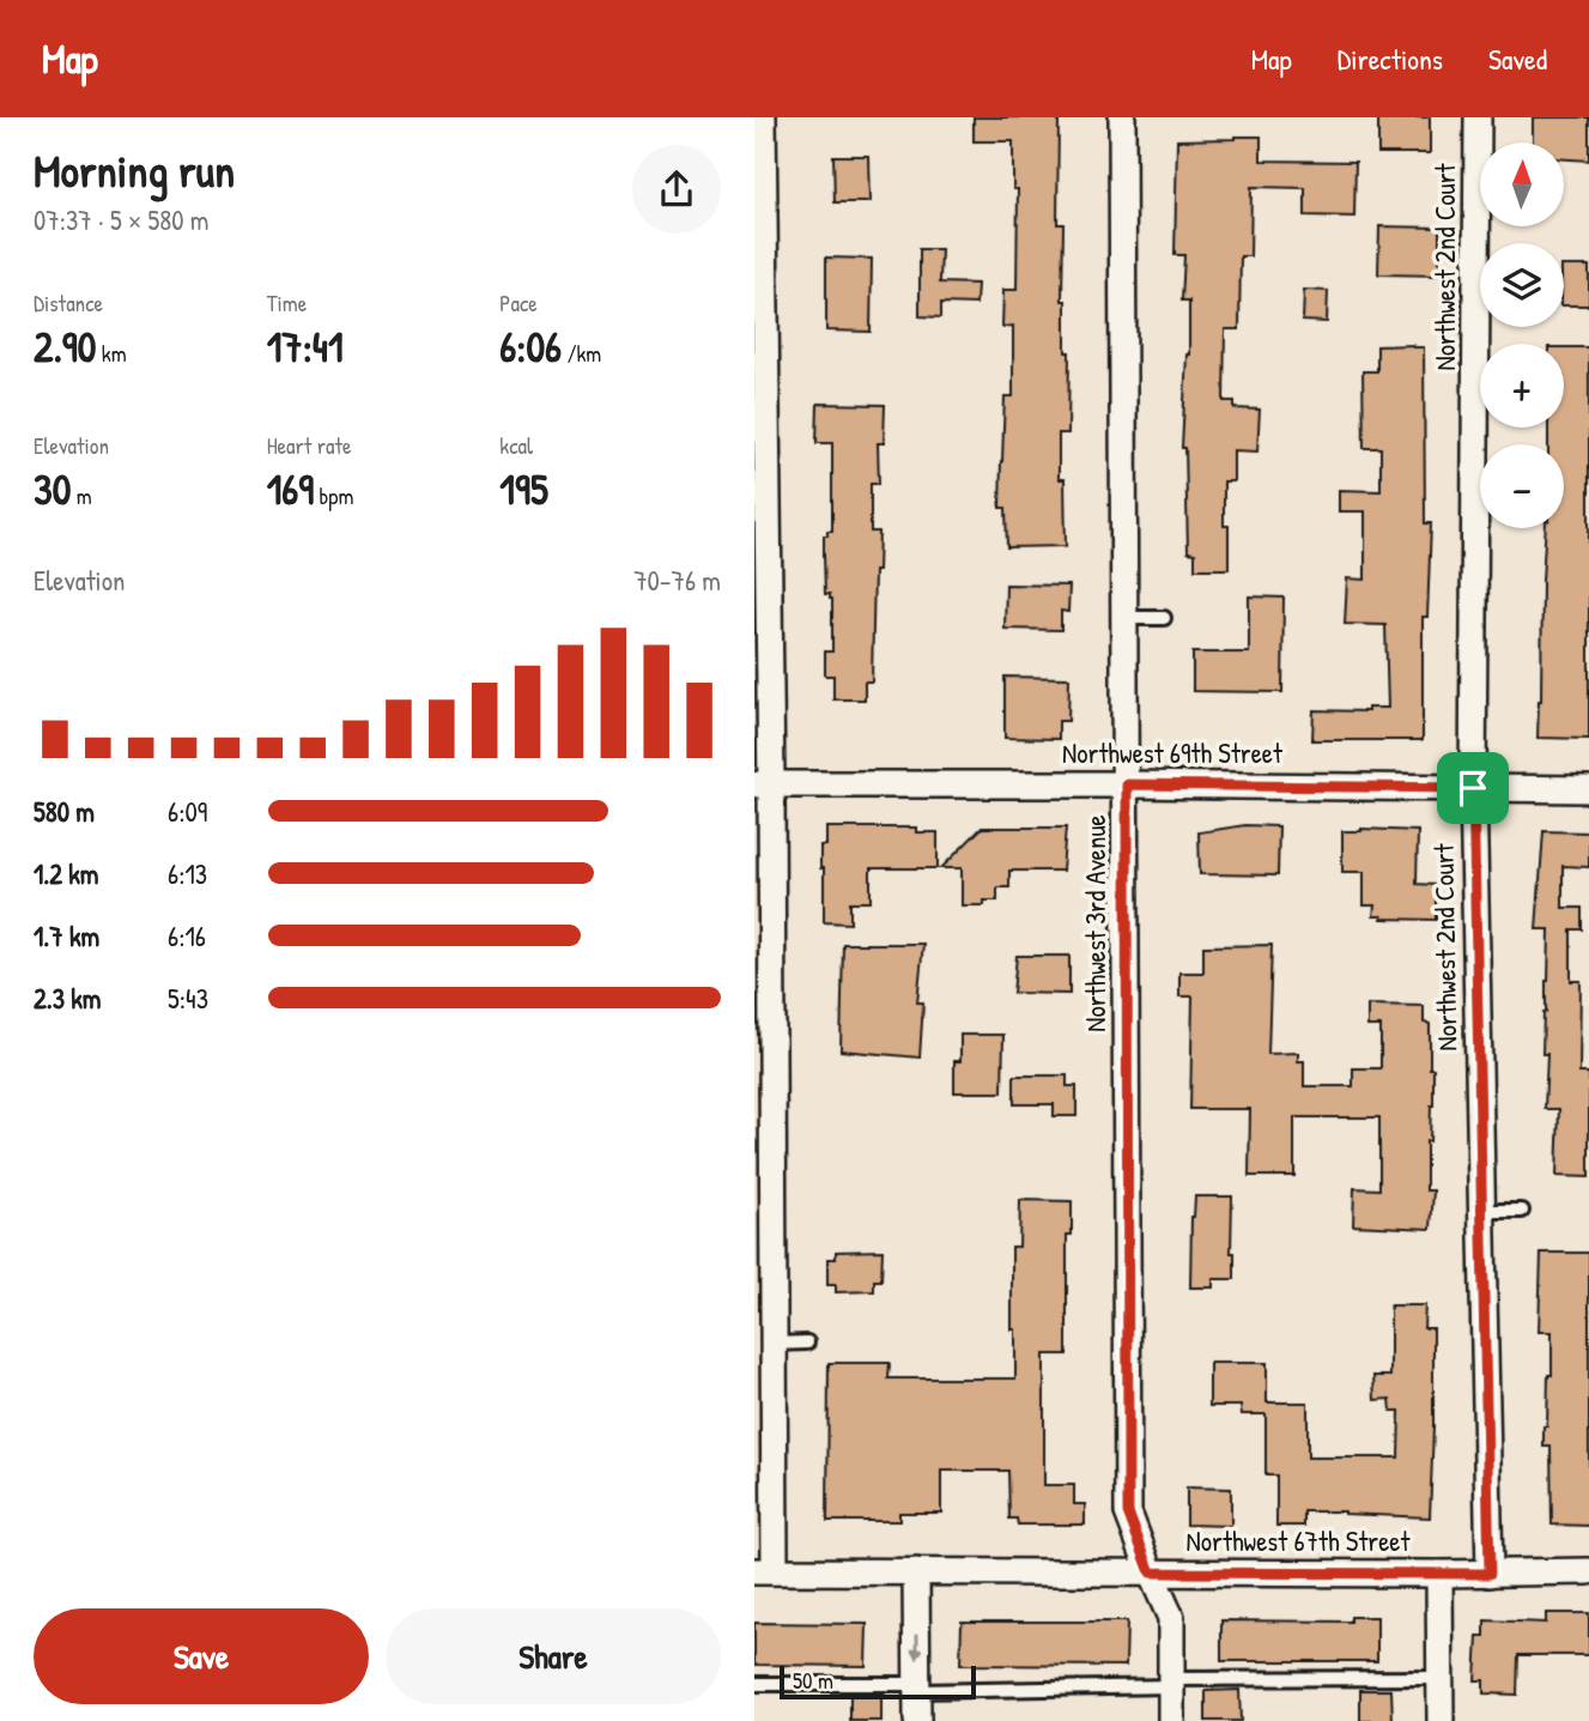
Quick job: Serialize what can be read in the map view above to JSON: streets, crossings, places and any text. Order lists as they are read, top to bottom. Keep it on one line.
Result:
{"streets":{"street":["Northwest 2nd Court","Northwest 69th Street","Northwest 3rd Avenue","Northwest 67th Street"]},"crossings":[["Northwest 2nd Court","Northwest 69th Street"],["Northwest 2nd Court","Northwest 67th Street"],["Northwest 69th Street","Northwest 3rd Avenue"],["Northwest 3rd Avenue","Northwest 67th Street"]],"scale_bar":"50 m","north":"top","page":{"header":"Map","nav":["Map","Directions","Saved"],"heading":["Morning run","07:37 · 5 × 580 m"],"map_buttons":["+","−"],"stats":[["Distance","2.90 km"],["Time","17:41"],["Pace","6:06 /km"],["Elevation","30 m"],["Heart rate","169 bpm"],["kcal","195"]],"chart":["Elevation","70–76 m"],"list":[{"name":"580 m","note":"6:09"},{"name":"1.2 km","note":"6:13"},{"name":"1.7 km","note":"6:16"},{"name":"2.3 km","note":"5:43"}],"buttons":["Save","Share"],"scale":"50 m"}}
